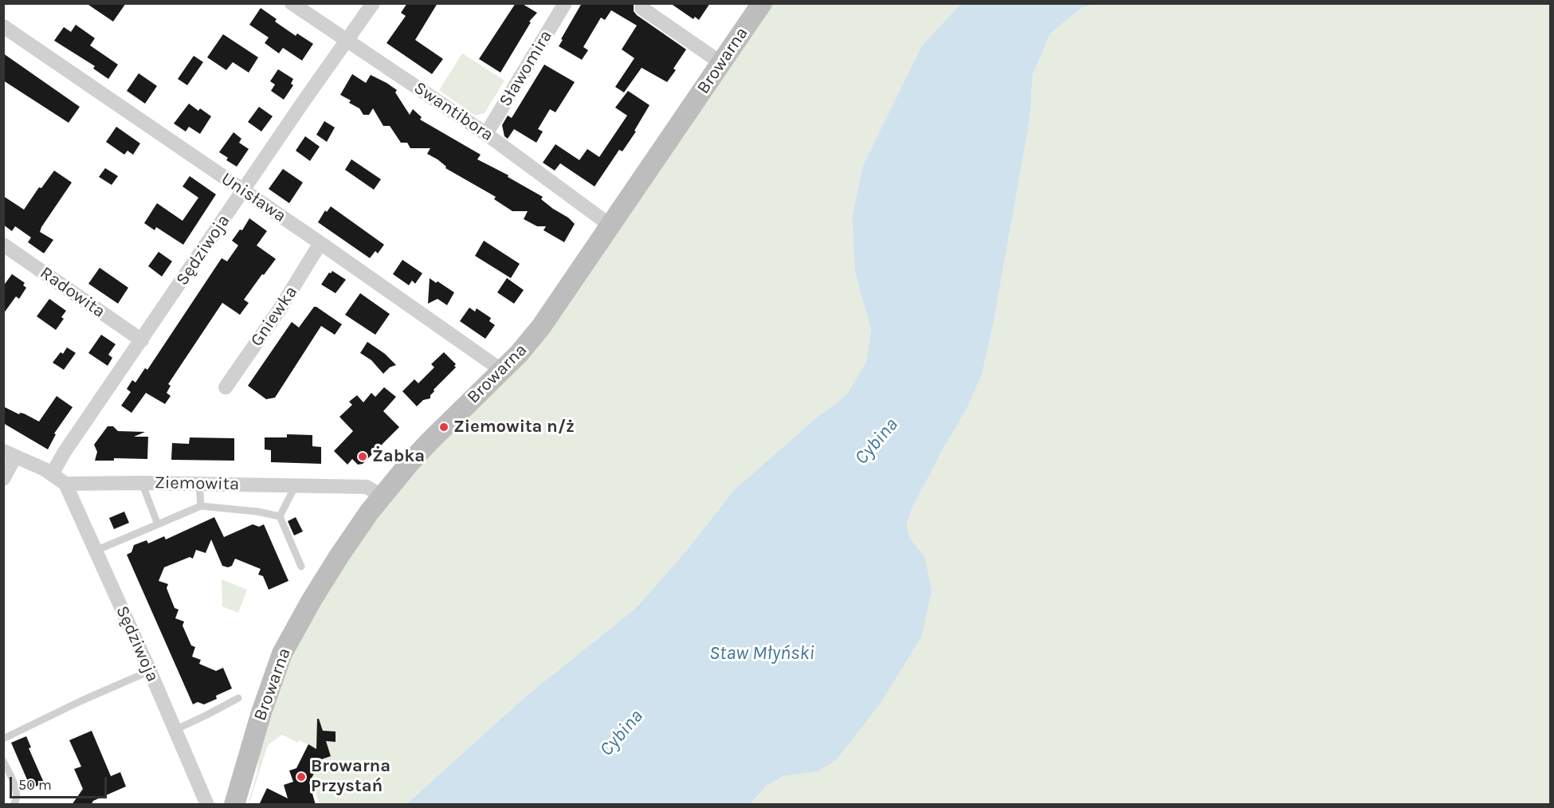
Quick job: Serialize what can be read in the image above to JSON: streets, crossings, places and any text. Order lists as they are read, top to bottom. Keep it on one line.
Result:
{"streets":{"street":["Browarna","Sławomira","Swantibora","Unisława","Sędziwoja","Radowita","Gniewka","Ziemowita"]},"crossings":[["Browarna","Swantibora"],["Browarna","Unisława"],["Browarna","Ziemowita"],["Sławomira","Swantibora"],["Swantibora","Sędziwoja"],["Unisława","Sędziwoja"],["Unisława","Gniewka"],["Sędziwoja","Radowita"],["Sędziwoja","Ziemowita"]],"water":["Cybina","Staw Młyński"],"places":["Ziemowita n/ż","Żabka","Browarna Przystań"],"scale_bar":"50 m"}
